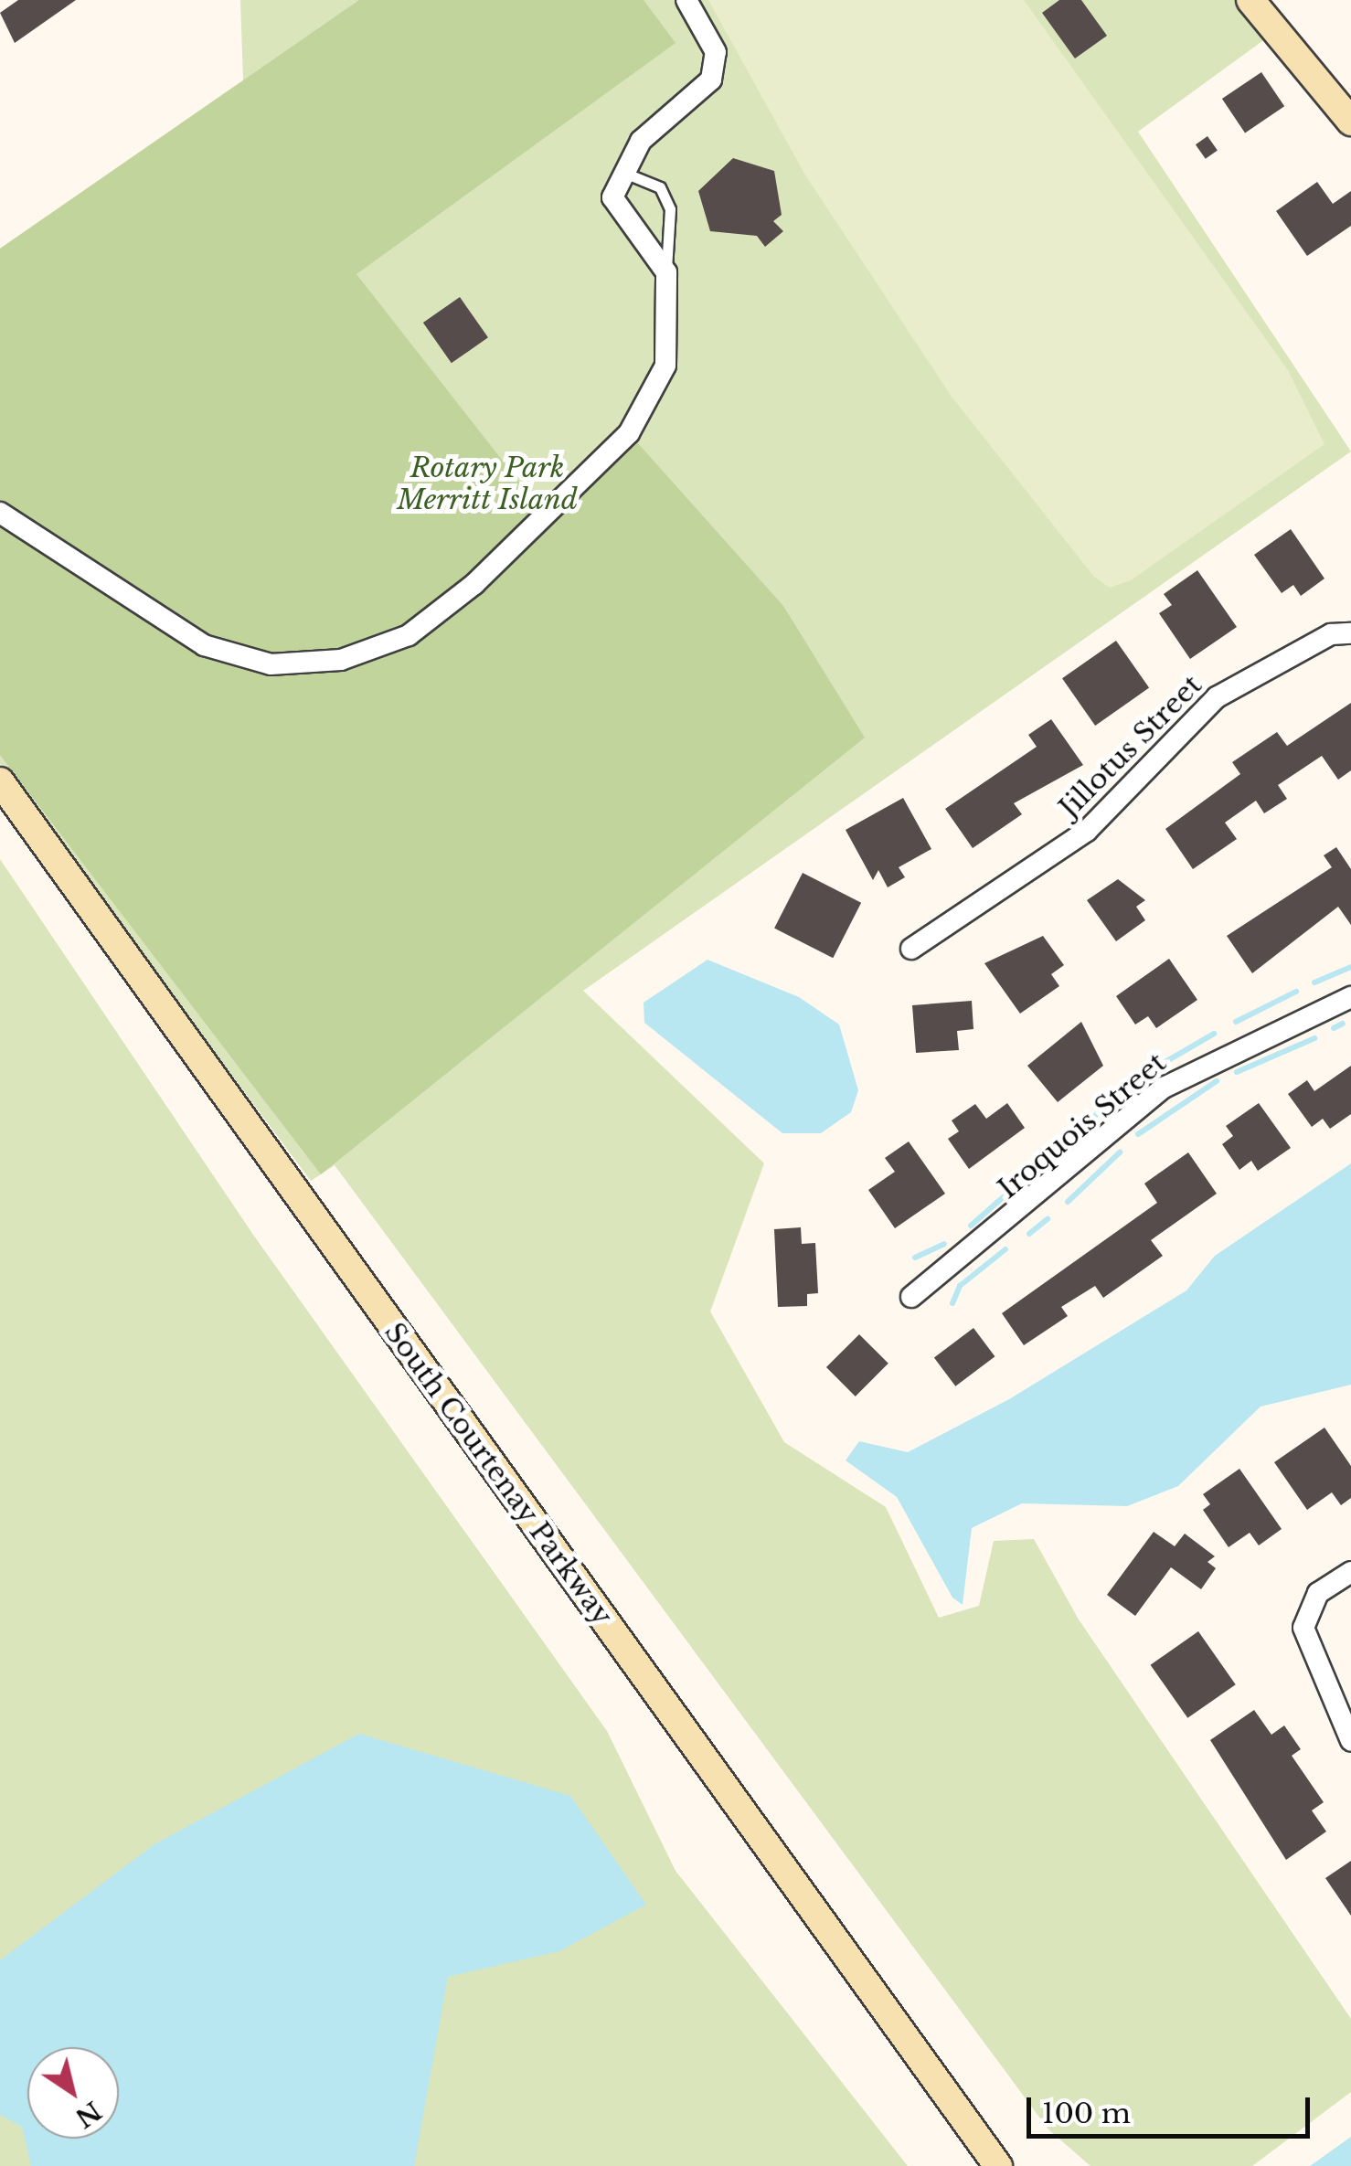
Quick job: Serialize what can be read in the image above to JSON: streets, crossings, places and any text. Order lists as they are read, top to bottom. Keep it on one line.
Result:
{"streets":{"main road":["South Courtenay Parkway"],"street":["Jillotus Street","Iroquois Street"]},"parks":["Rotary Park Merritt Island"],"scale_bar":"100 m","north":"bottom right"}
